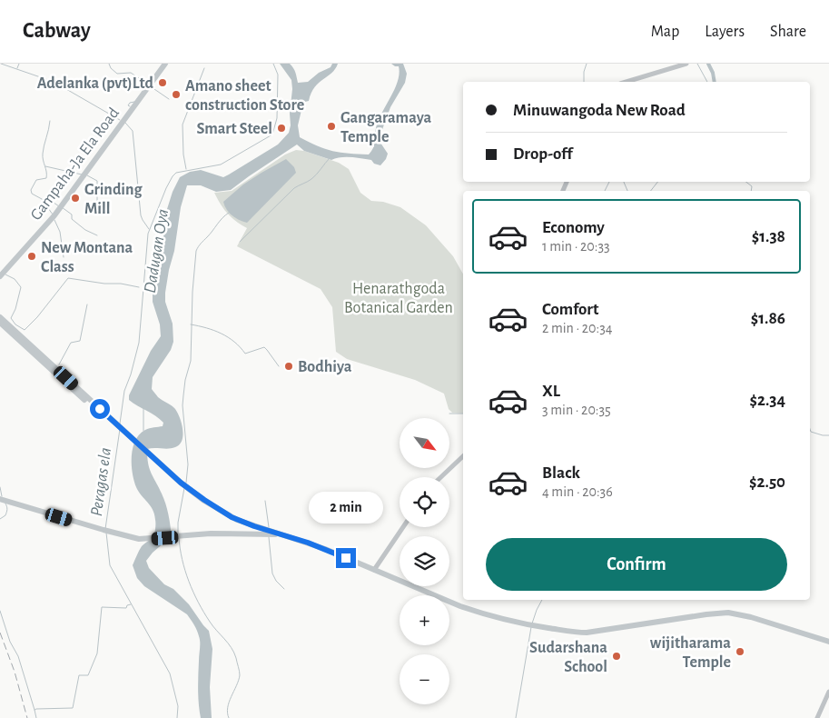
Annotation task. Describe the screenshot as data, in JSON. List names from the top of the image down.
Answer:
{
  "streets": {
    "main road": ["Gampaha-Ja Ela Road"]
  },
  "water": ["Dadugan Oya", "Peragas ela"],
  "parks": ["Henarathgoda Botanical Garden"],
  "places": [
    "Adelanka (pvt)Ltd",
    "Amano sheet construction Store",
    "Gangaramaya Temple",
    "Smart Steel",
    "Grinding Mill",
    "New Montana Class",
    "Bodhiya",
    "wijitharama Temple",
    "Sudarshana School"
  ],
  "north": "bottom right",
  "page": {
    "header": "Cabway",
    "nav": ["Map", "Layers", "Share"],
    "banner": ["Minuwangoda New Road", "Drop-off"],
    "list": [
      {
        "name": "Economy",
        "note": "1 min · 20:33",
        "value": "$1.38"
      },
      {
        "name": "Comfort",
        "note": "2 min · 20:34",
        "value": "$1.86"
      },
      {
        "name": "XL",
        "note": "3 min · 20:35",
        "value": "$2.34"
      },
      {
        "name": "Black",
        "note": "4 min · 20:36",
        "value": "$2.50"
      }
    ],
    "map_buttons": ["+", "−"],
    "bubble": "2 min",
    "buttons": "Confirm"
  }
}
